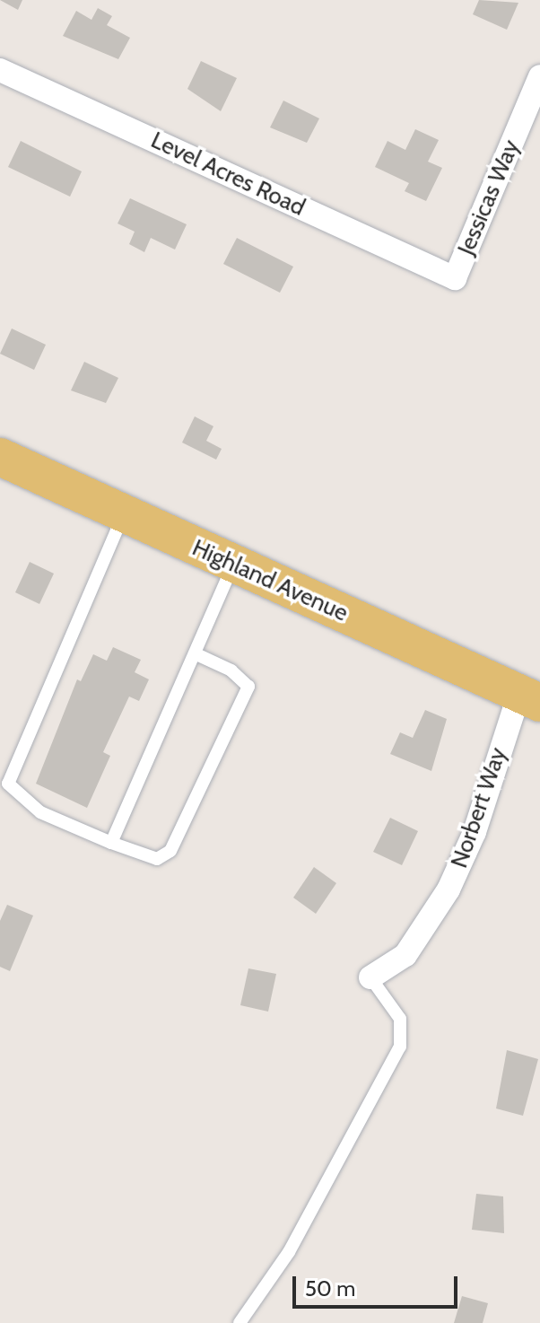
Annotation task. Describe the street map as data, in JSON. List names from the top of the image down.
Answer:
{
  "streets": {
    "main road": ["Highland Avenue"],
    "street": ["Level Acres Road", "Jessicas Way", "Norbert Way"]
  },
  "crossings": [
    ["Level Acres Road", "Jessicas Way"],
    ["Highland Avenue", "Norbert Way"]
  ],
  "scale_bar": "50 m"
}
